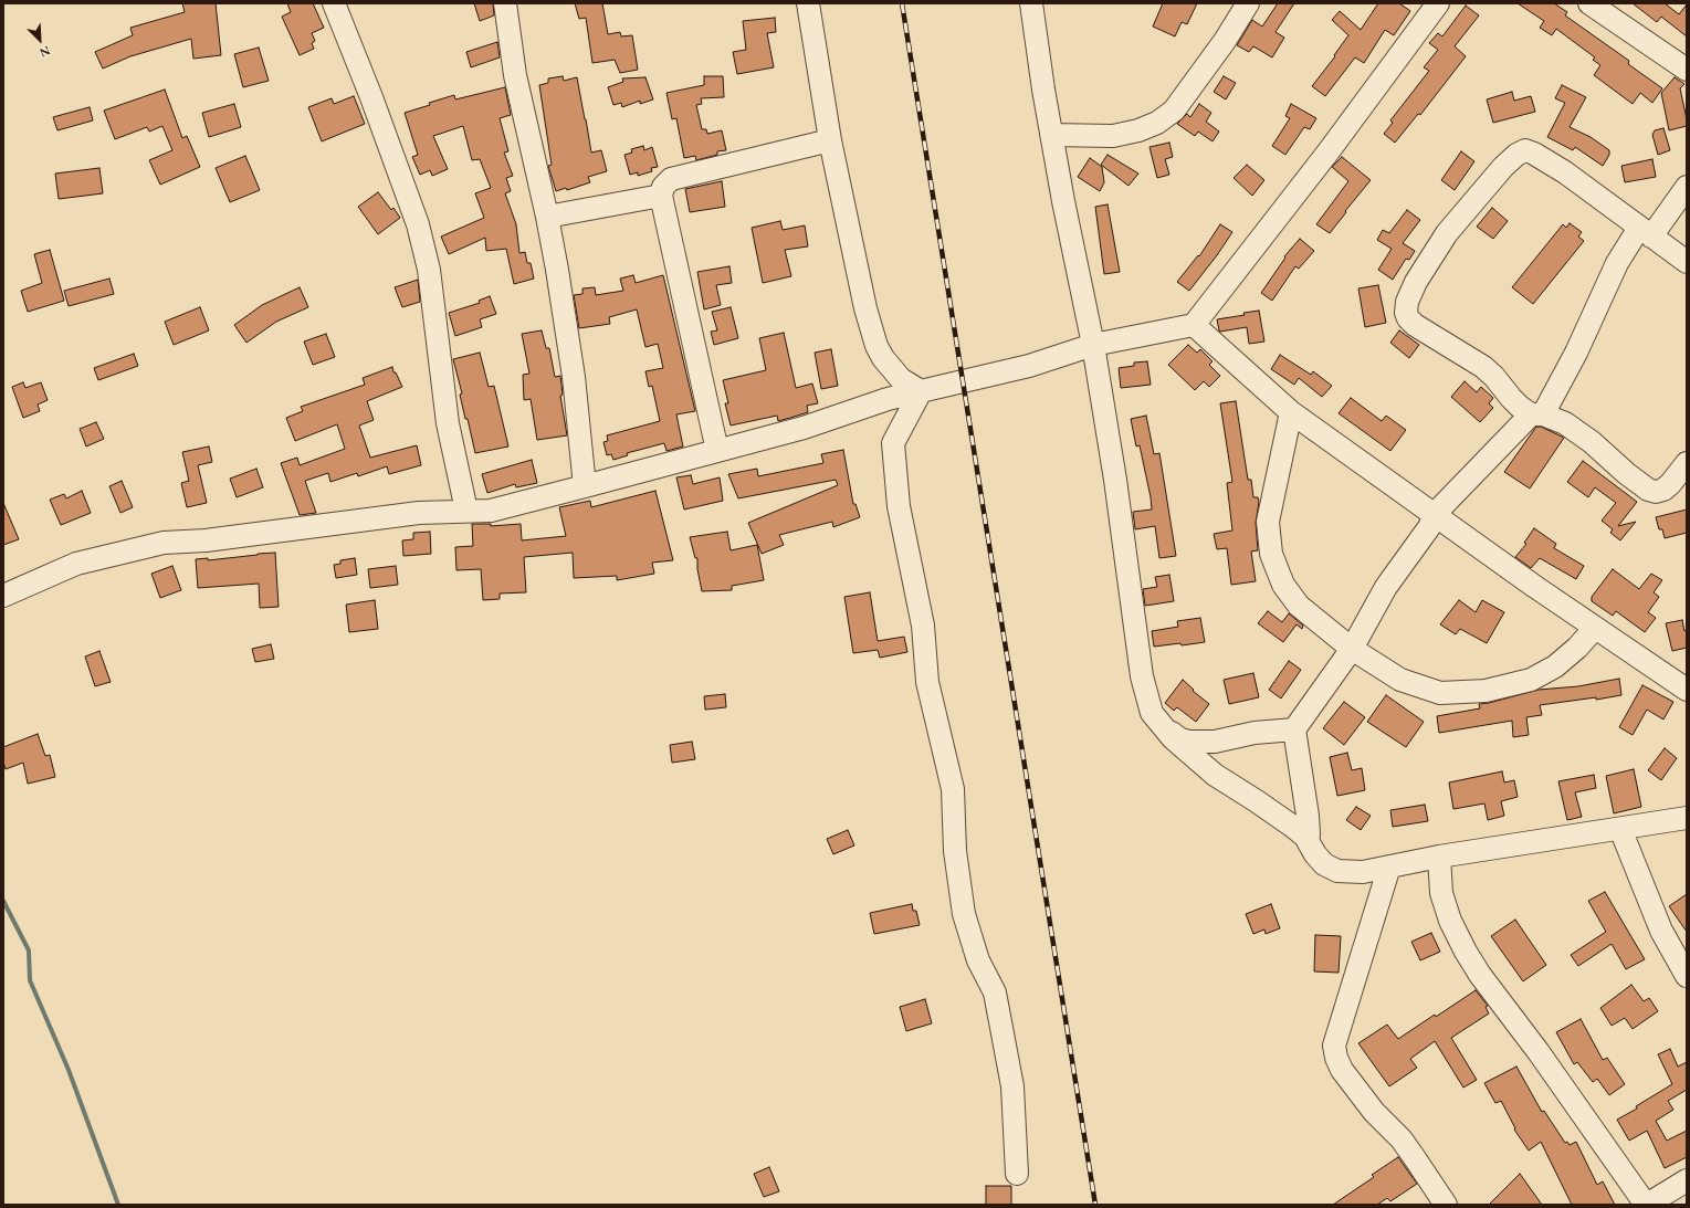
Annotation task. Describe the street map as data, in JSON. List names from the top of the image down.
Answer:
{
  "north": "bottom right"
}
